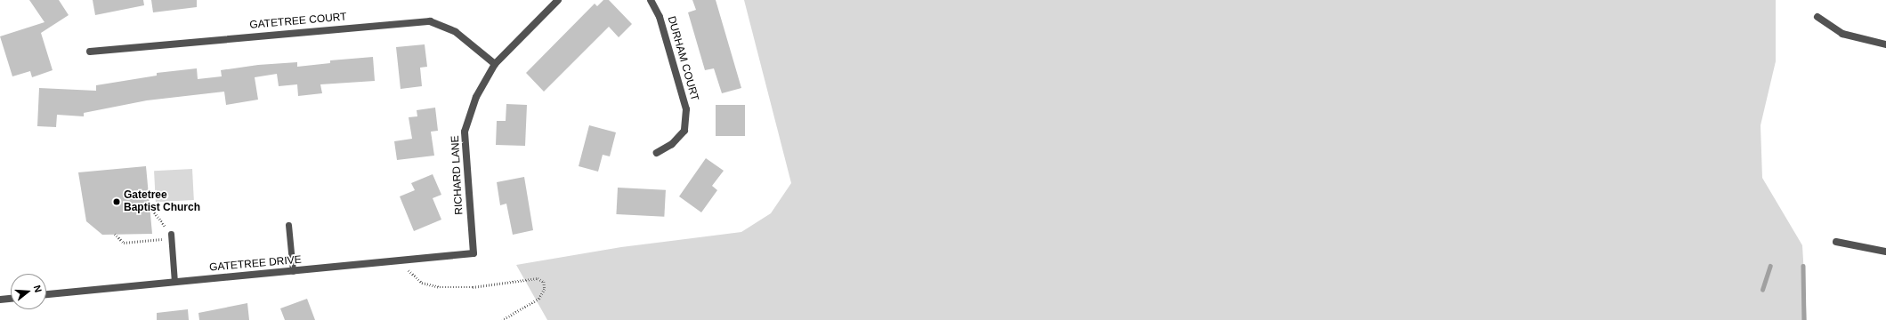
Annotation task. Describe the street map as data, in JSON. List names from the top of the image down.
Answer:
{
  "streets": {
    "street": [
      "GATETREE COURT",
      "DURHAM COURT",
      "RICHARD LANE",
      "GATETREE DRIVE"
    ]
  },
  "crossings": [
    ["GATETREE COURT", "RICHARD LANE"],
    ["RICHARD LANE", "GATETREE DRIVE"]
  ],
  "places": ["Gatetree Baptist Church"],
  "north": "right"
}
